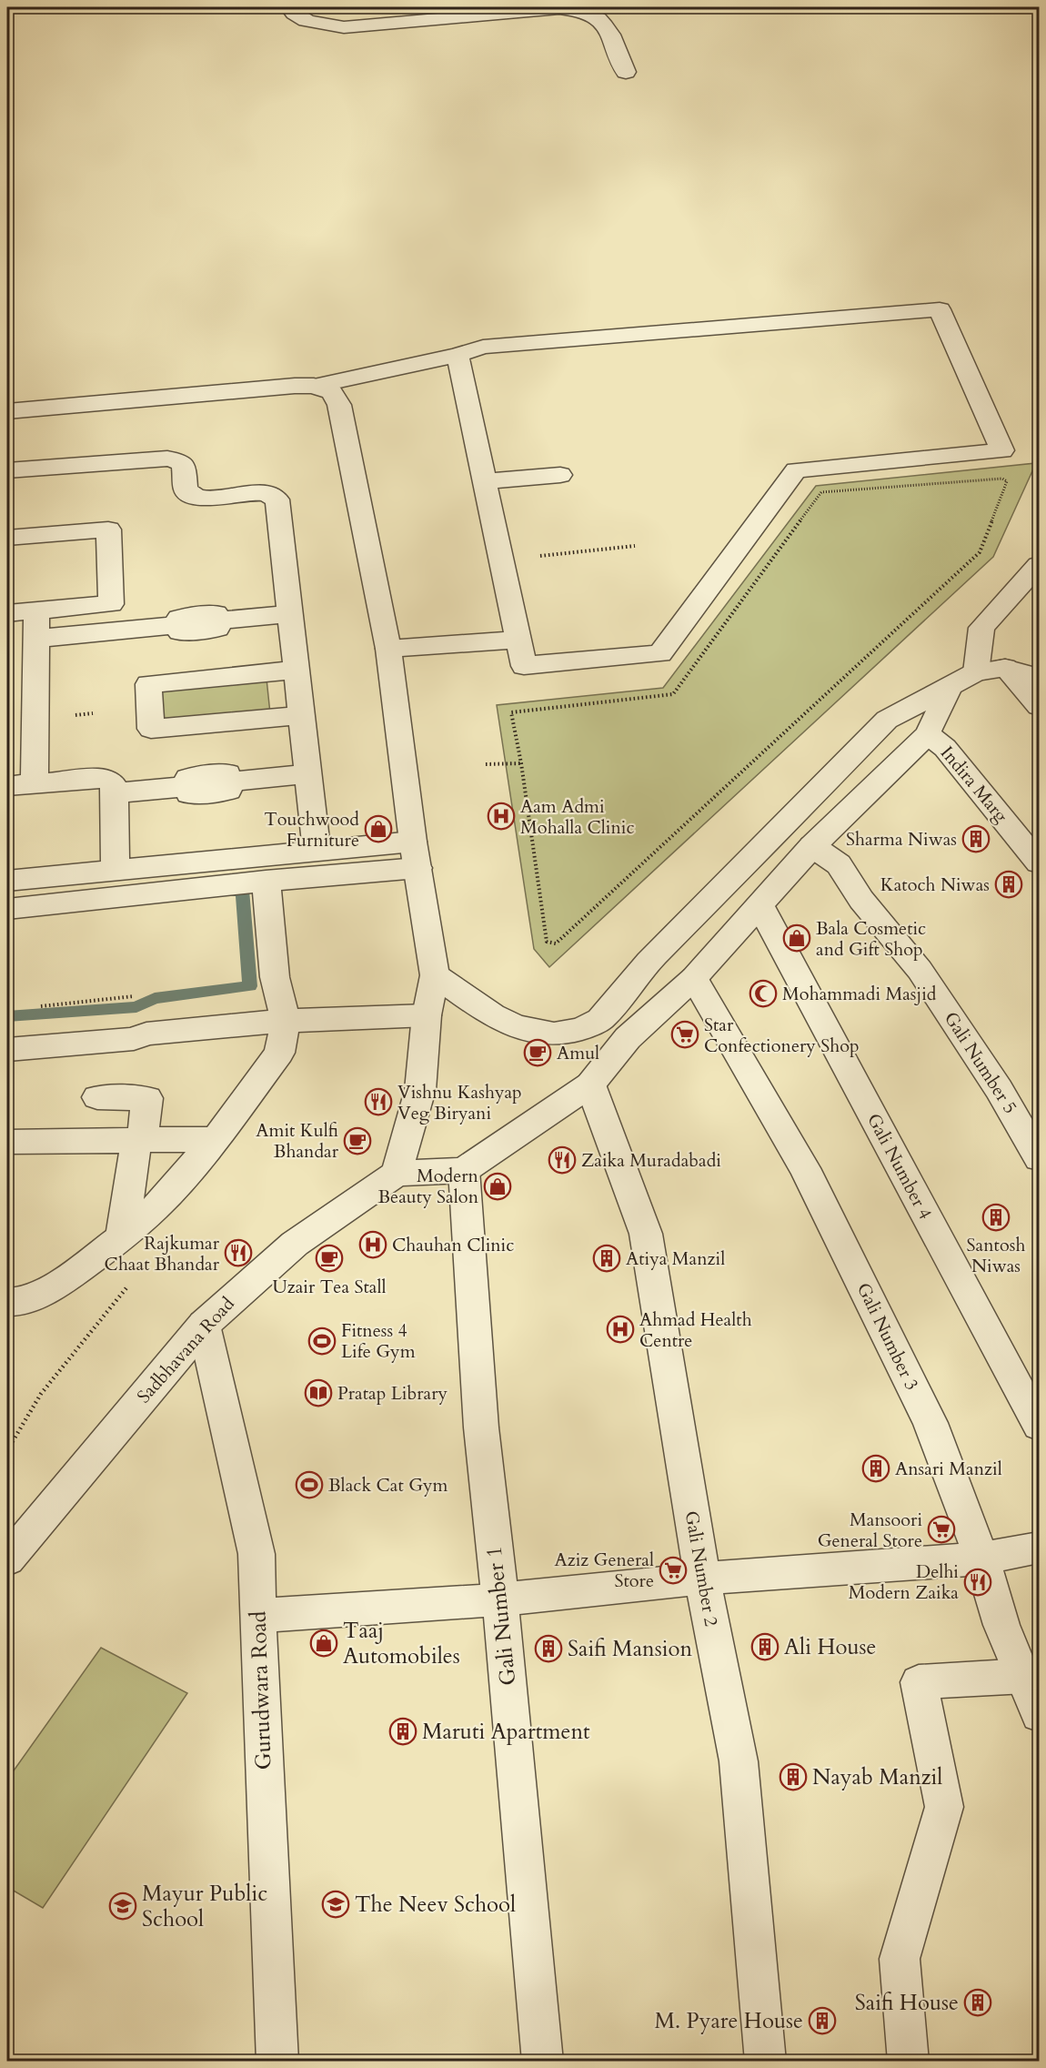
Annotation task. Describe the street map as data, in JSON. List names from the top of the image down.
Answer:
{
  "streets": {
    "street": [
      "Indira Marg",
      "Gali Number 5",
      "Gali Number 4",
      "Gali Number 3",
      "Sadbhavana Road",
      "Gali Number 2",
      "Gali Number 1",
      "Gurudwara Road"
    ]
  },
  "crossings": [
    ["Sadbhavana Road", "Gurudwara Road"]
  ],
  "places": {
    "hospital": ["Aam Admi Mohalla Clinic", "Chauhan Clinic", "Ahmad Health Centre"],
    "shop": [
      "Touchwood Furniture",
      "Bala Cosmetic and Gift Shop",
      "Modern Beauty Salon",
      "Taaj Automobiles"
    ],
    "building": [
      "Sharma Niwas",
      "Katoch Niwas",
      "Santosh Niwas",
      "Atiya Manzil",
      "Ansari Manzil",
      "Ali House",
      "Saifi Mansion",
      "Maruti Apartment",
      "Nayab Manzil",
      "Saifi House",
      "M. Pyare House"
    ],
    "mosque": ["Mohammadi Masjid"],
    "supermarket": ["Star Confectionery Shop", "Mansoori General Store", "Aziz General Store"],
    "cafe": ["Amul", "Amit Kulfi Bhandar", "Uzair Tea Stall"],
    "restaurant": [
      "Vishnu Kashyap Veg Biryani",
      "Zaika Muradabadi",
      "Rajkumar Chaat Bhandar",
      "Delhi Modern Zaika"
    ],
    "sports": ["Fitness 4 Life Gym", "Black Cat Gym"],
    "library": ["Pratap Library"],
    "school or university": ["The Neev School", "Mayur Public School"]
  }
}
